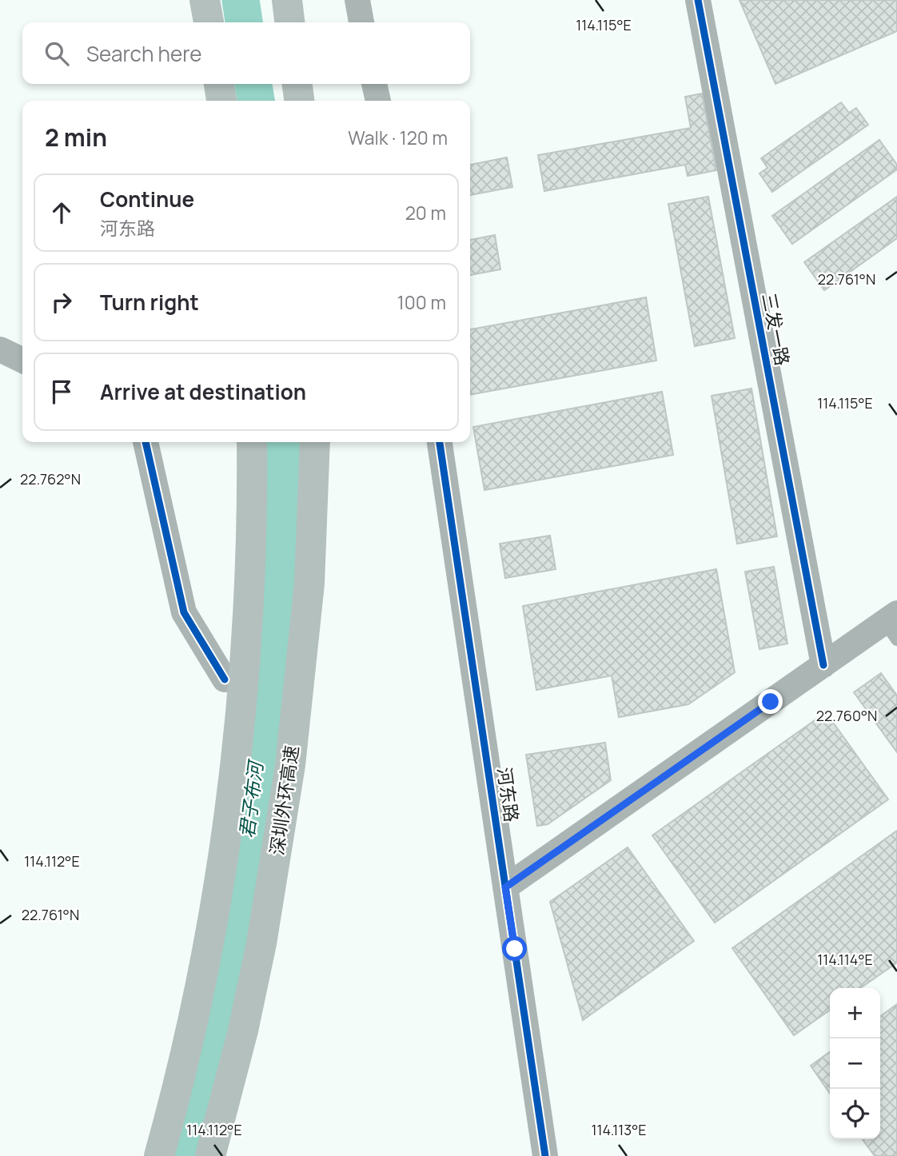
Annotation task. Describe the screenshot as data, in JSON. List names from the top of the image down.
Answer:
{
  "streets": {
    "highway": ["深圳外环高速"],
    "street": ["三发一路", "河东路"]
  },
  "water": ["君子布河"],
  "page": {
    "search": "Search here",
    "heading": ["2 min", "Walk · 120 m"],
    "list": [
      ["Continue", "河东路", "20 m"],
      ["Turn right", "100 m"],
      "Arrive at destination"
    ],
    "map_buttons": ["+", "−"]
  },
  "coordinates": [
    "114.115°E",
    "22.761°N",
    "22.762°N",
    "22.760°N",
    "114.112°E",
    "114.114°E",
    "114.113°E"
  ]
}
